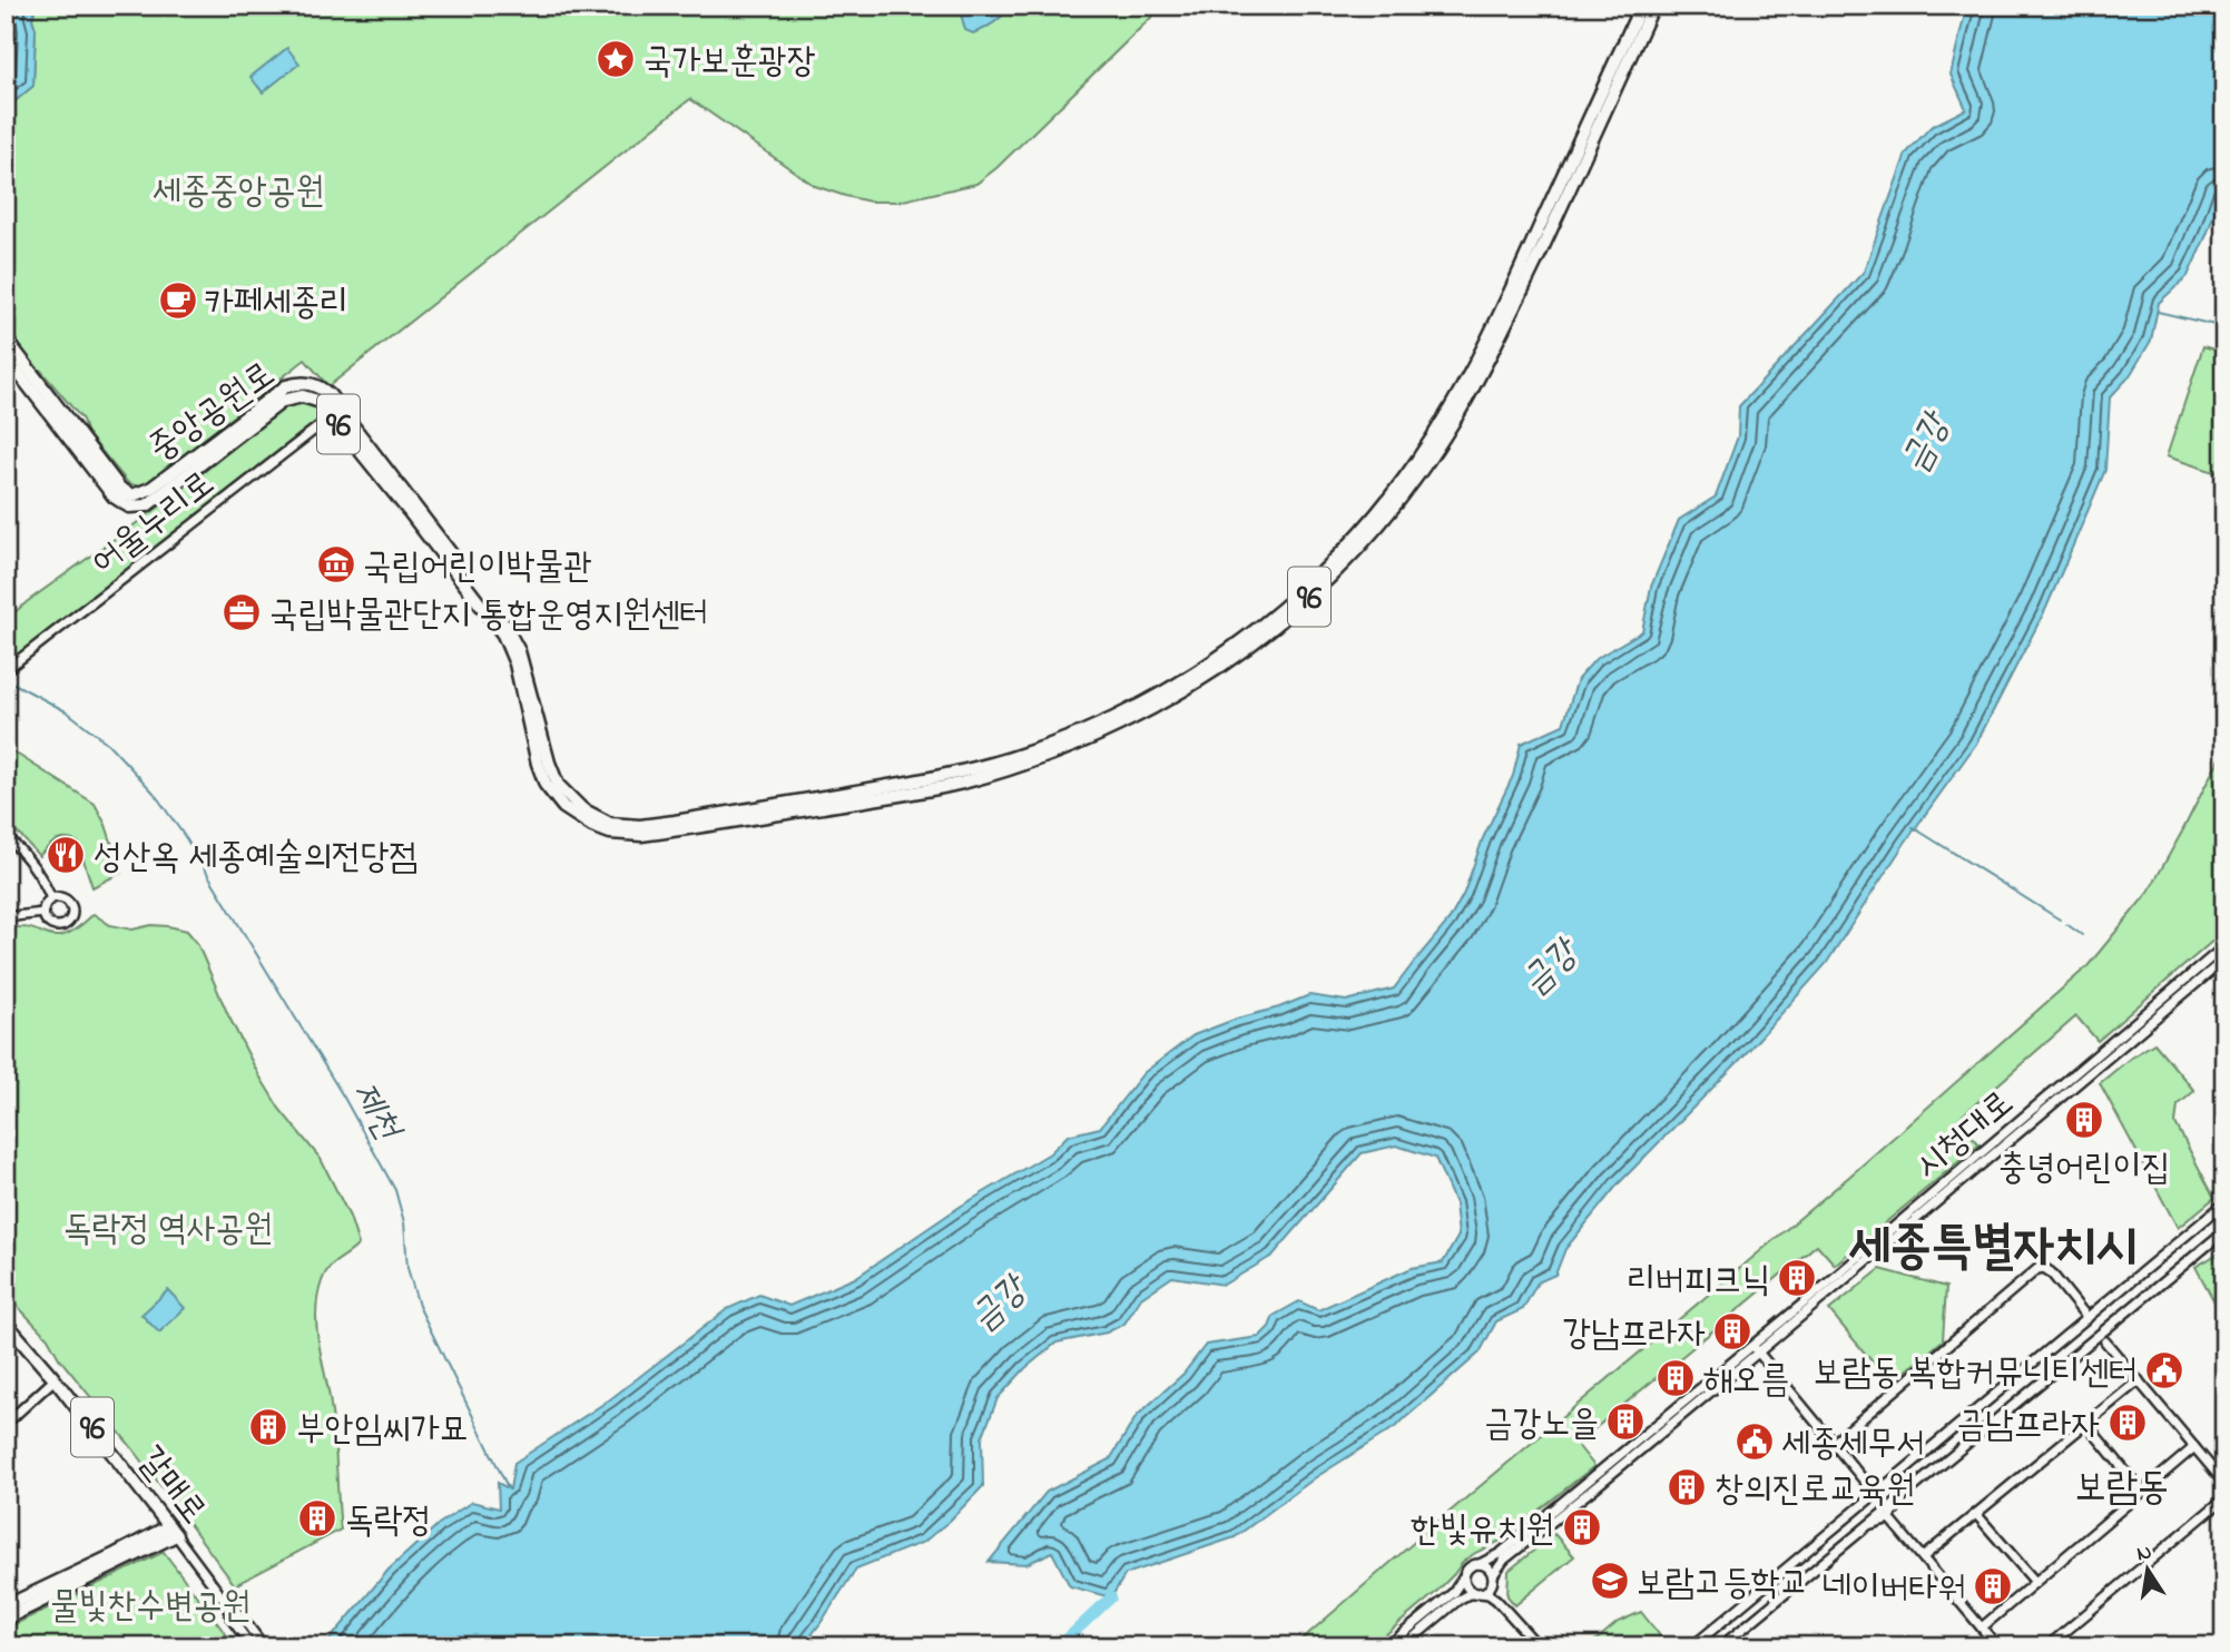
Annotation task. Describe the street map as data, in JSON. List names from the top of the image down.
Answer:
{
  "streets": {
    "main road": ["중앙공원로", "96", "갈매로"],
    "street": ["어울누리로", "시청대로"]
  },
  "crossings": [
    ["중앙공원로", "96"],
    ["중앙공원로", "어울누리로"]
  ],
  "districts": ["세종특별자치시", "보람동"],
  "water": ["금강", "제천"],
  "parks": ["세종중앙공원", "독락정 역사공원", "물빛찬수변공원"],
  "places": {
    "place": ["국가보훈광장"],
    "cafe": ["카페세종리"],
    "museum": ["국립어린이박물관"],
    "office": ["국립박물관단지 통합운영지원센터"],
    "restaurant": ["성산옥 세종예술의전당점"],
    "building": [
      "충녕어린이집",
      "리버피크닉",
      "강남프라자",
      "해오름",
      "금강노을",
      "금남프라자",
      "부안임씨가묘",
      "창의진로교육원",
      "독락정",
      "한빛유치원",
      "네이버타워"
    ],
    "public building": ["보람동 복합커뮤니티센터", "세종세무서"],
    "school or university": ["보람고등학교"]
  },
  "north": "top"
}
